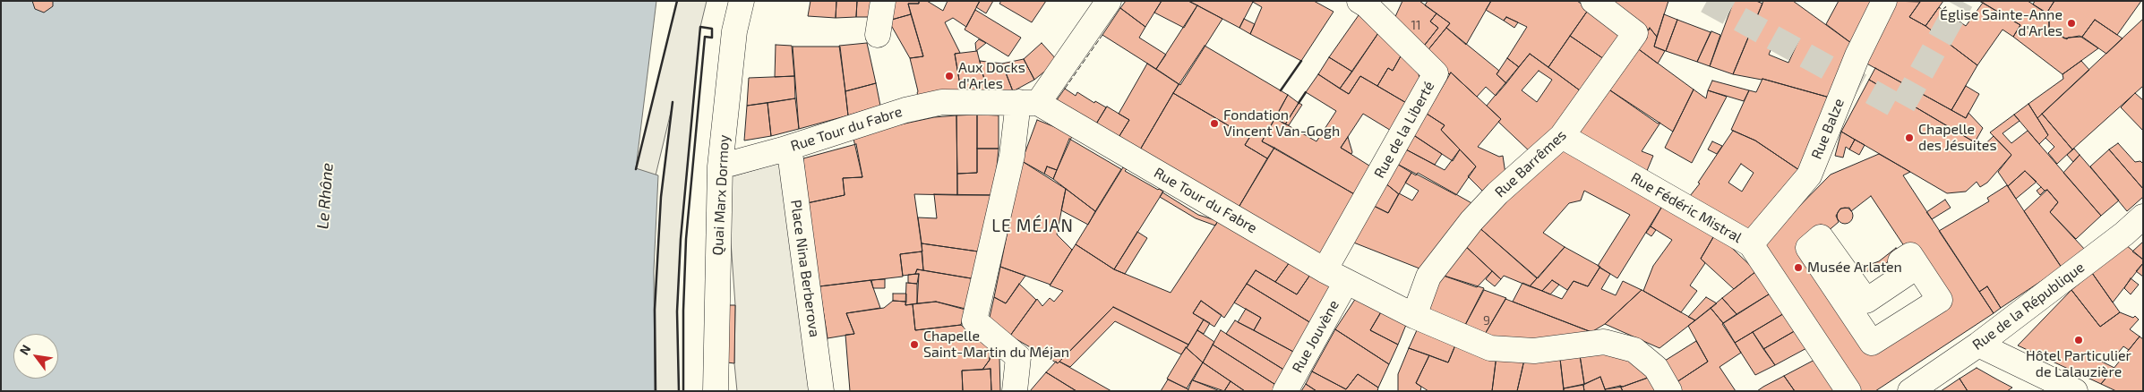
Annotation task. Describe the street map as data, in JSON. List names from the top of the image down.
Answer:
{
  "streets": {
    "street": [
      "Rue Tour du Fabre",
      "Rue Balze",
      "Rue de la Liberté",
      "Rue Barrêmes",
      "Quai Marx Dormoy",
      "Rue Fédéric Mistral",
      "Place Nina Berberova",
      "Rue de la République",
      "Rue Jouvène"
    ]
  },
  "crossings": [
    ["Rue Tour du Fabre", "Rue de la Liberté"],
    ["Rue Tour du Fabre", "Rue Barrêmes"],
    ["Rue Tour du Fabre", "Quai Marx Dormoy"],
    ["Rue Tour du Fabre", "Place Nina Berberova"],
    ["Rue Tour du Fabre", "Rue Jouvène"],
    ["Rue Balze", "Rue Fédéric Mistral"],
    ["Rue Barrêmes", "Rue Fédéric Mistral"]
  ],
  "districts": ["LE MÉJAN"],
  "water": ["Le Rhône"],
  "places": [
    "Église Sainte-Anne d'Arles",
    "Aux Docks d'Arles",
    "Fondation Vincent Van-Gogh",
    "Chapelle des Jésuites",
    "Musée Arlaten",
    "Hôtel Particulier de Lalauzière",
    "Chapelle Saint-Martin du Méjan"
  ],
  "house_numbers": ["11", "9"],
  "north": "top left"
}
